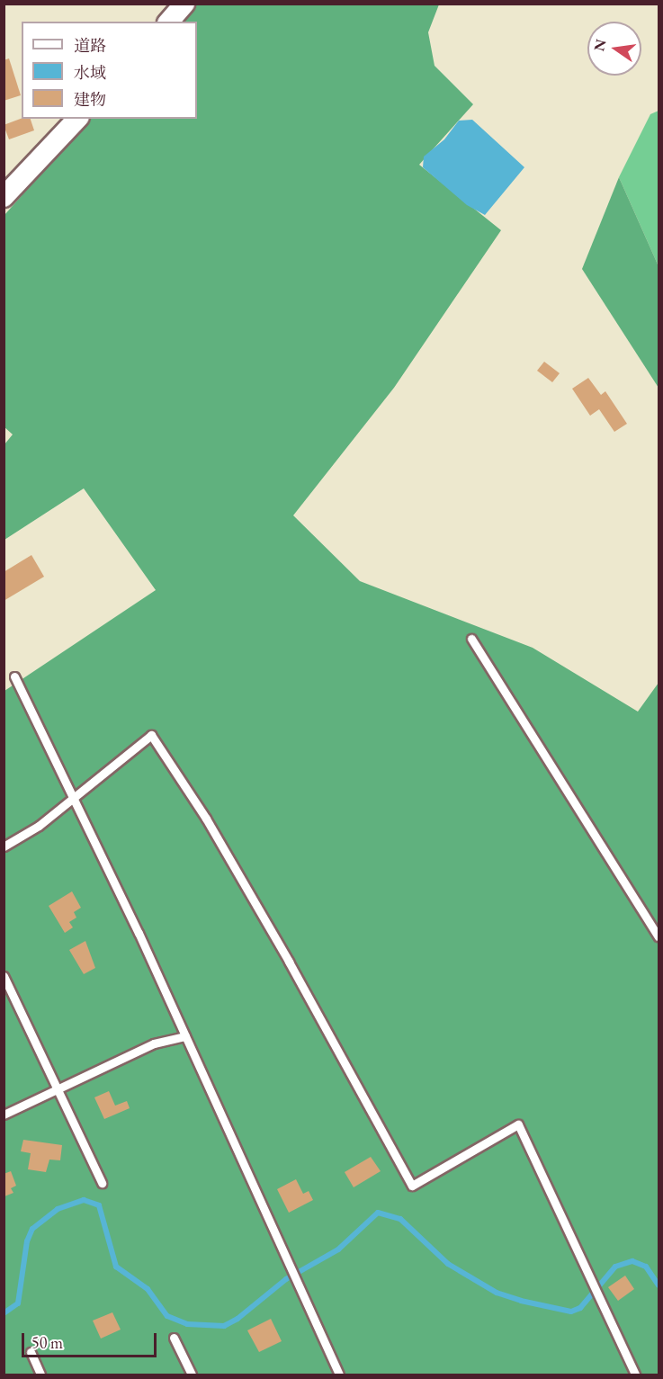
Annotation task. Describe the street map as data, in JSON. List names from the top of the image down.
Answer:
{
  "legend": ["道路", "水域", "建物"],
  "scale_bar": "50 m",
  "north": "left"
}
